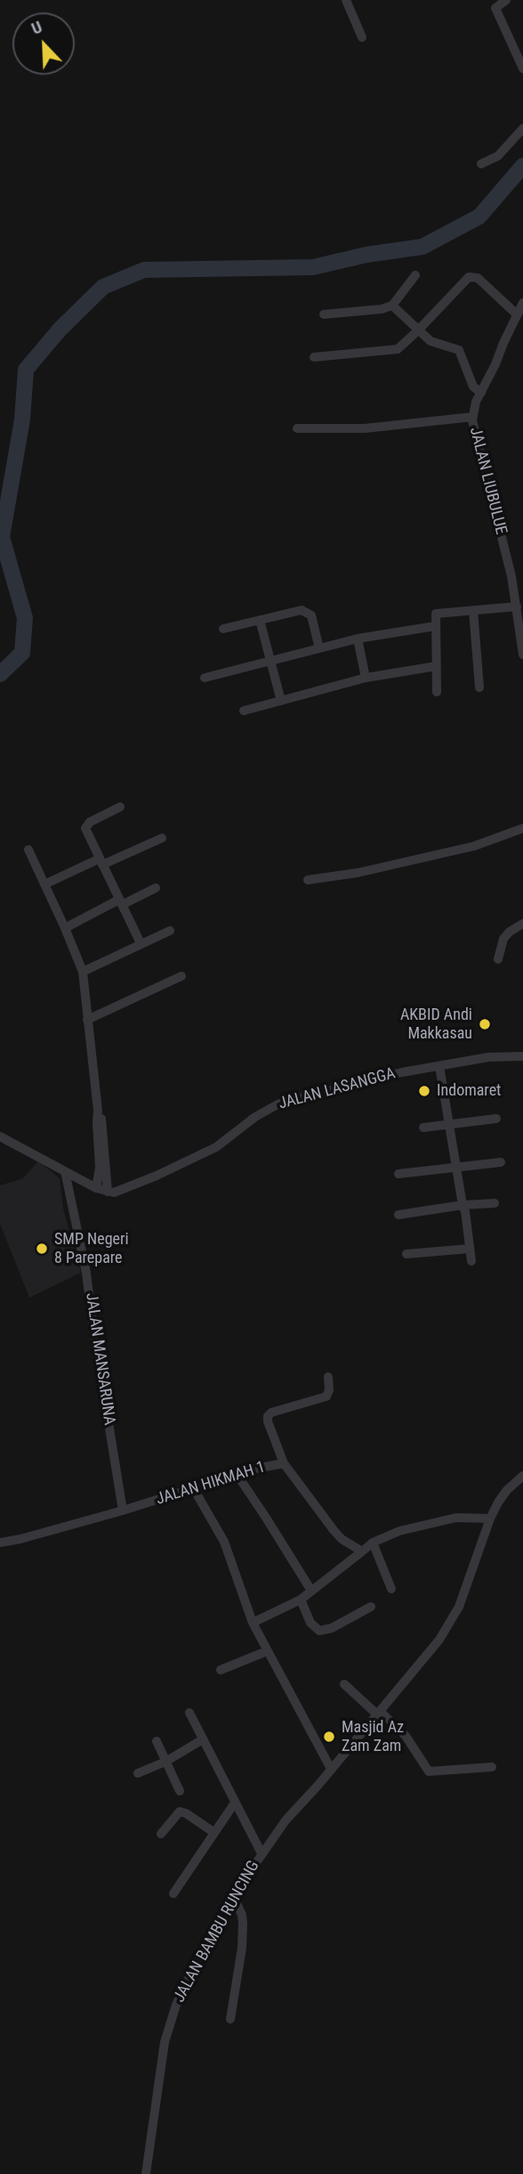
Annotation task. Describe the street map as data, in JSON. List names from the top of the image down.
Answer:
{
  "streets": {
    "street": [
      "JALAN LIUBULUE",
      "JALAN LASANGGA",
      "JALAN MANSARUNA",
      "JALAN HIKMAH 1",
      "JALAN BAMBU RUNCING"
    ]
  },
  "crossings": [
    ["JALAN MANSARUNA", "JALAN HIKMAH 1"]
  ],
  "places": [
    "AKBID Andi Makkasau",
    "Indomaret",
    "SMP Negeri 8 Parepare",
    "Masjid Az Zam Zam"
  ],
  "north": "top left"
}
